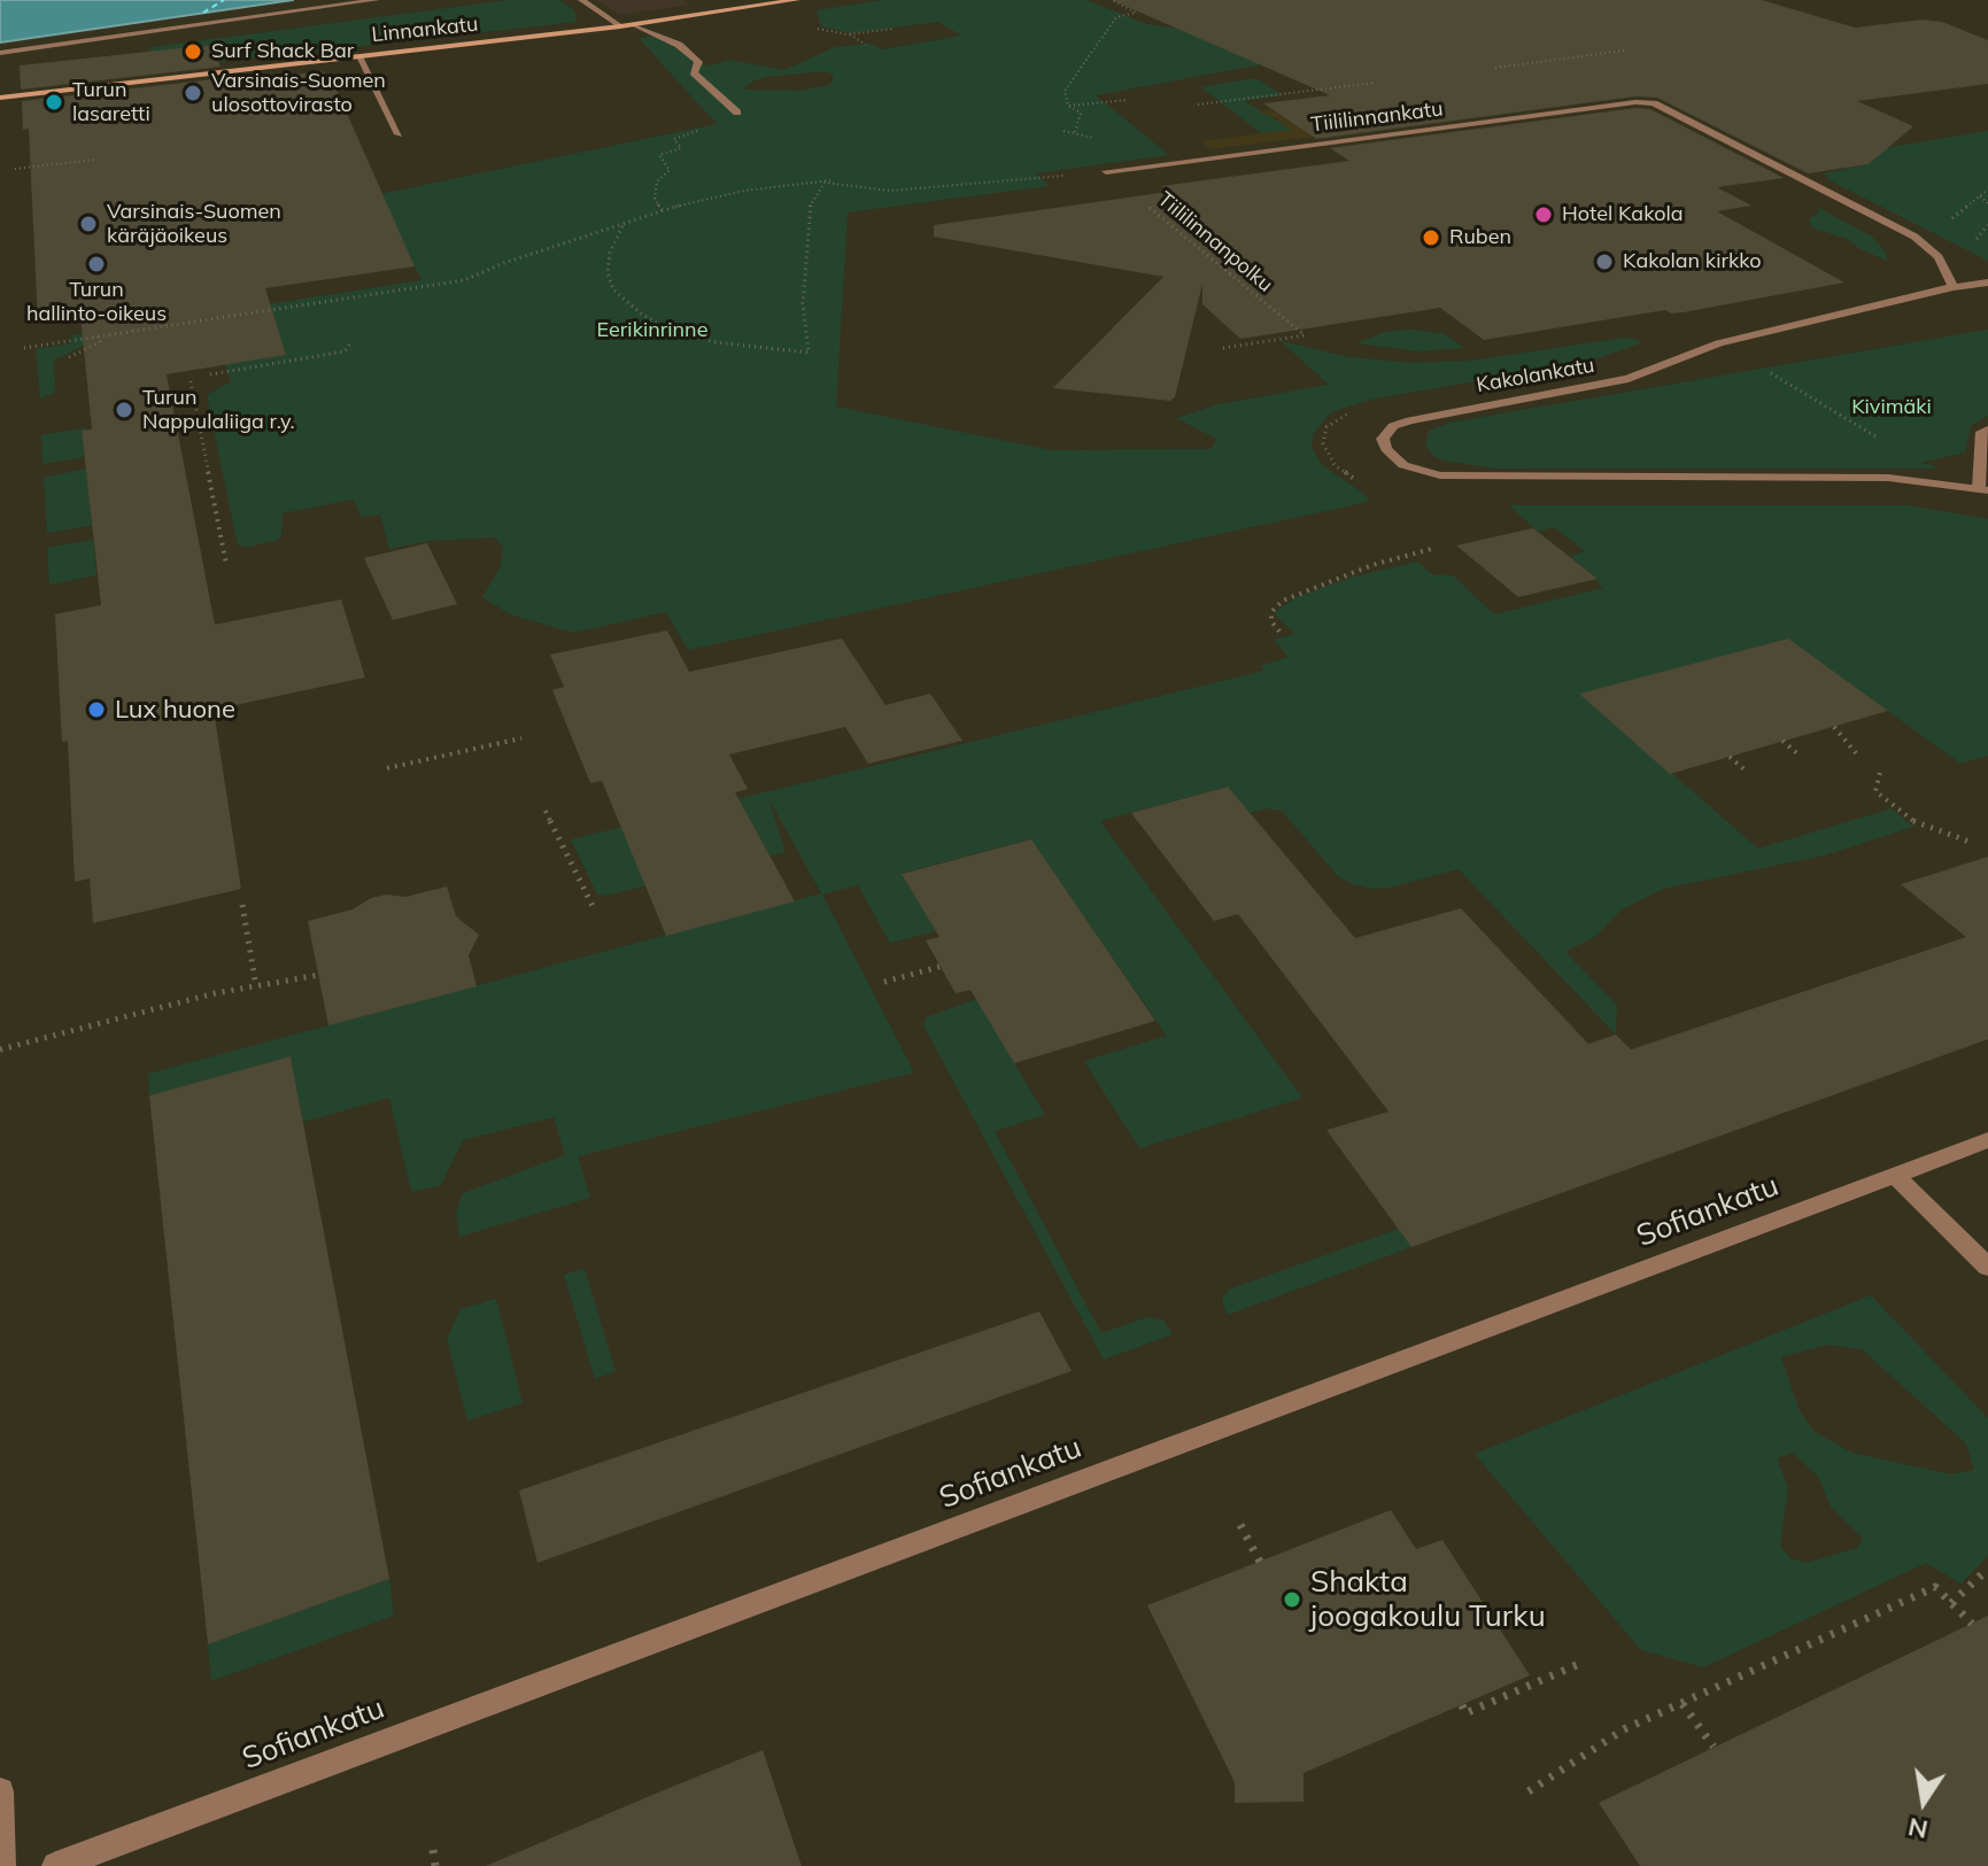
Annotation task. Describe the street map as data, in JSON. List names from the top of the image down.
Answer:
{
  "streets": {
    "street": [
      "Linnankatu",
      "Tiililinnankatu",
      "Kakolankatu",
      "Sofiankatu"
    ],
    "path": ["Tiililinnanpolku"]
  },
  "crossings": [
    ["Tiililinnankatu", "Tiililinnanpolku"],
    ["Tiililinnankatu", "Kakolankatu"]
  ],
  "parks": ["Eerikinrinne", "Kivimäki"],
  "places": [
    "Surf Shack Bar",
    "Varsinais-Suomen ulosottovirasto",
    "Turun lasaretti",
    "Hotel Kakola",
    "Varsinais-Suomen käräjäoikeus",
    "Ruben",
    "Kakolan kirkko",
    "Turun hallinto-oikeus",
    "Turun Nappulaliiga r.y.",
    "Lux huone",
    "Shakta joogakoulu Turku"
  ],
  "north": "bottom"
}
